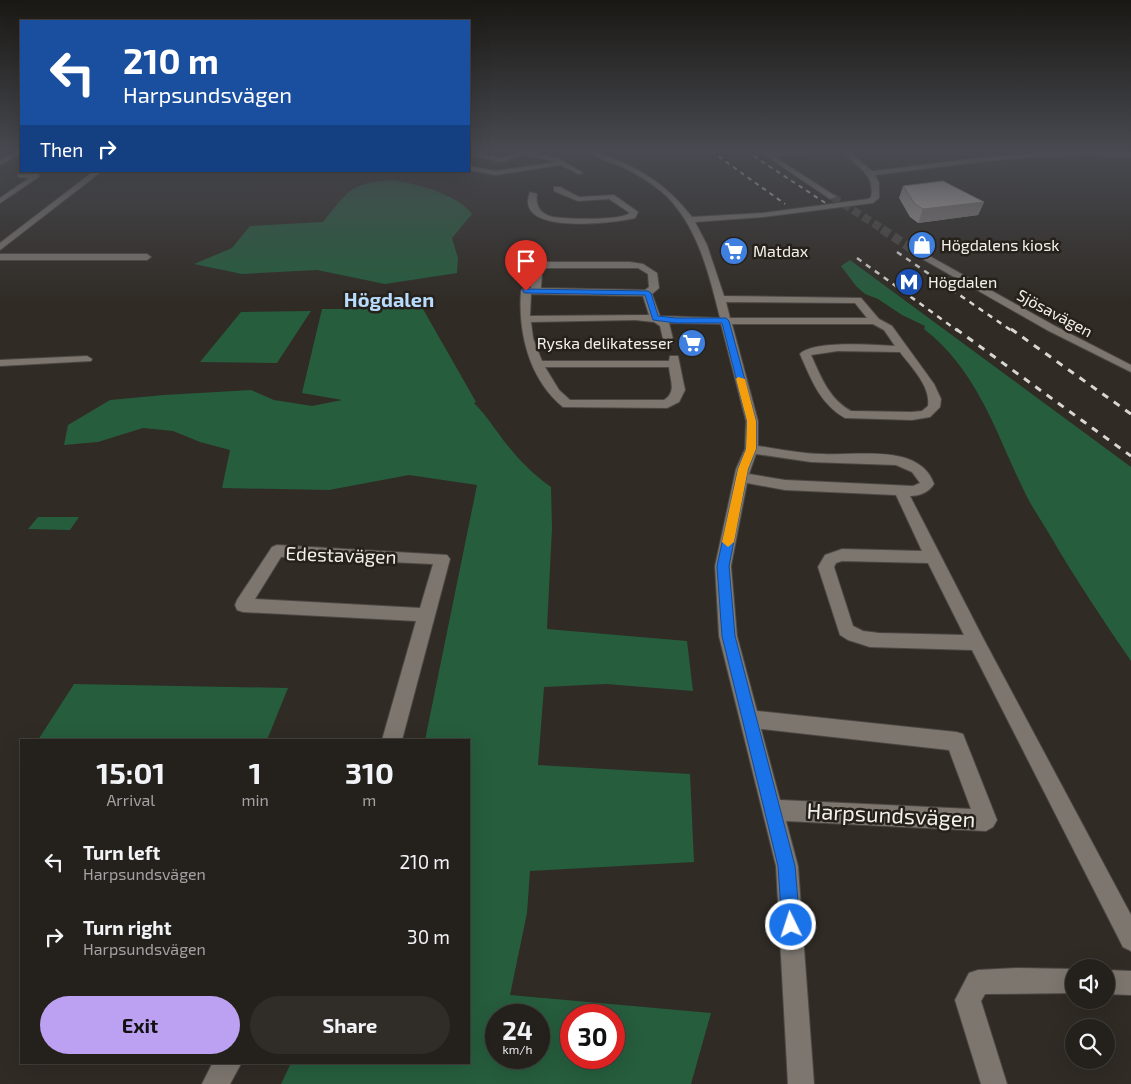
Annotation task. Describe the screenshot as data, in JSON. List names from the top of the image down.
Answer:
{
  "streets": {
    "street": ["Sjösavägen", "Edestavägen", "Harpsundsvägen"]
  },
  "districts": ["Högdalen"],
  "places": {
    "shop": ["Högdalens kiosk"],
    "supermarket": ["Matdax", "Ryska delikatesser"],
    "metro station": ["Högdalen"]
  },
  "page": {
    "turn": ["210 m", "Harpsundsvägen"],
    "then": "Then",
    "eta": [
      "15:01",
      "Arrival",
      "1",
      "min",
      "310",
      "m"
    ],
    "list": [
      {
        "name": "Turn left",
        "note": "Harpsundsvägen",
        "value": "210 m"
      },
      {
        "name": "Turn right",
        "note": "Harpsundsvägen",
        "value": "30 m"
      }
    ],
    "buttons": ["Exit", "Share"],
    "speed": "24 km/h",
    "limit": "30"
  }
}
